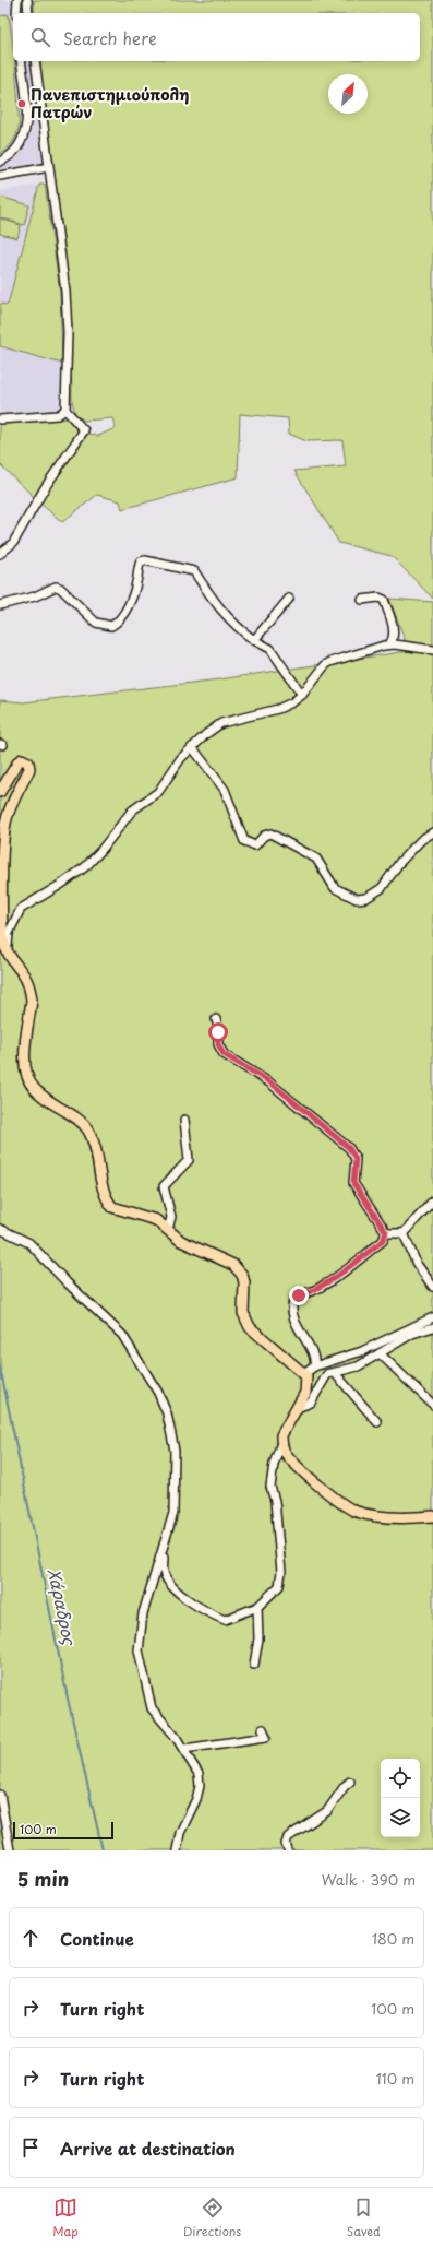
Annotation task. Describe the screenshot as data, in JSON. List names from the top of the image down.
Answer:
{
  "water": ["Χάραδρος"],
  "places": ["Πανεπιστημιούπολη Πατρών"],
  "scale_bar": "100 m",
  "north": "top right",
  "page": {
    "search": "Search here",
    "scale": "100 m",
    "heading": ["5 min", "Walk · 390 m"],
    "list": [
      ["Continue", "180 m"],
      ["Turn right", "100 m"],
      ["Turn right", "110 m"],
      "Arrive at destination"
    ],
    "nav": ["Map", "Directions", "Saved"]
  }
}
